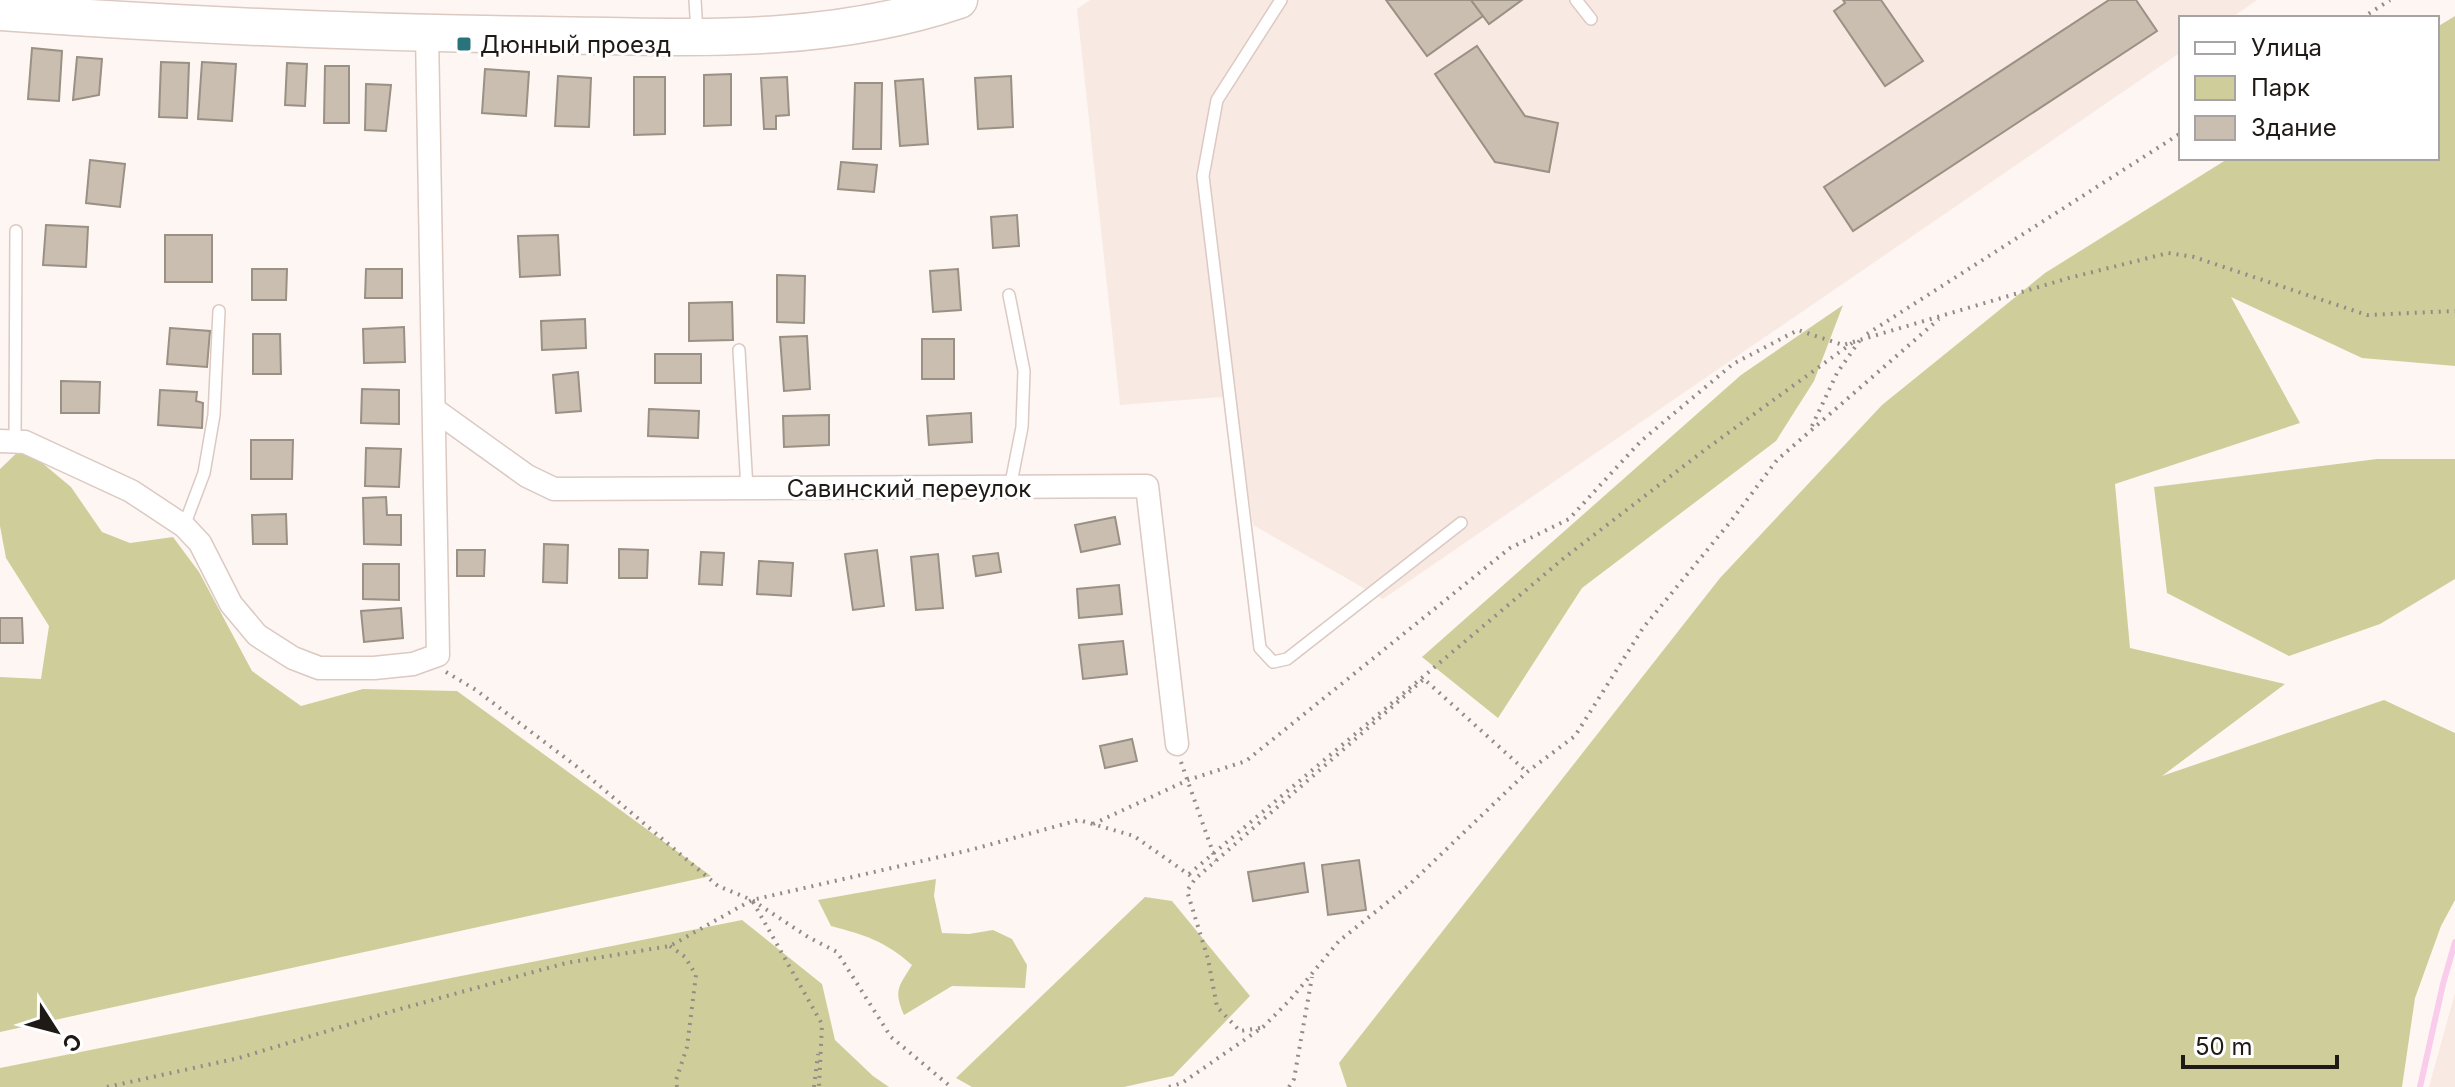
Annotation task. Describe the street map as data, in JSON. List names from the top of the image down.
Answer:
{
  "streets": {
    "street": ["Савинский переулок"]
  },
  "places": {
    "transit": ["Дюнный проезд"]
  },
  "legend": ["Улица", "Парк", "Здание"],
  "scale_bar": "50 m",
  "north": "bottom right"
}
